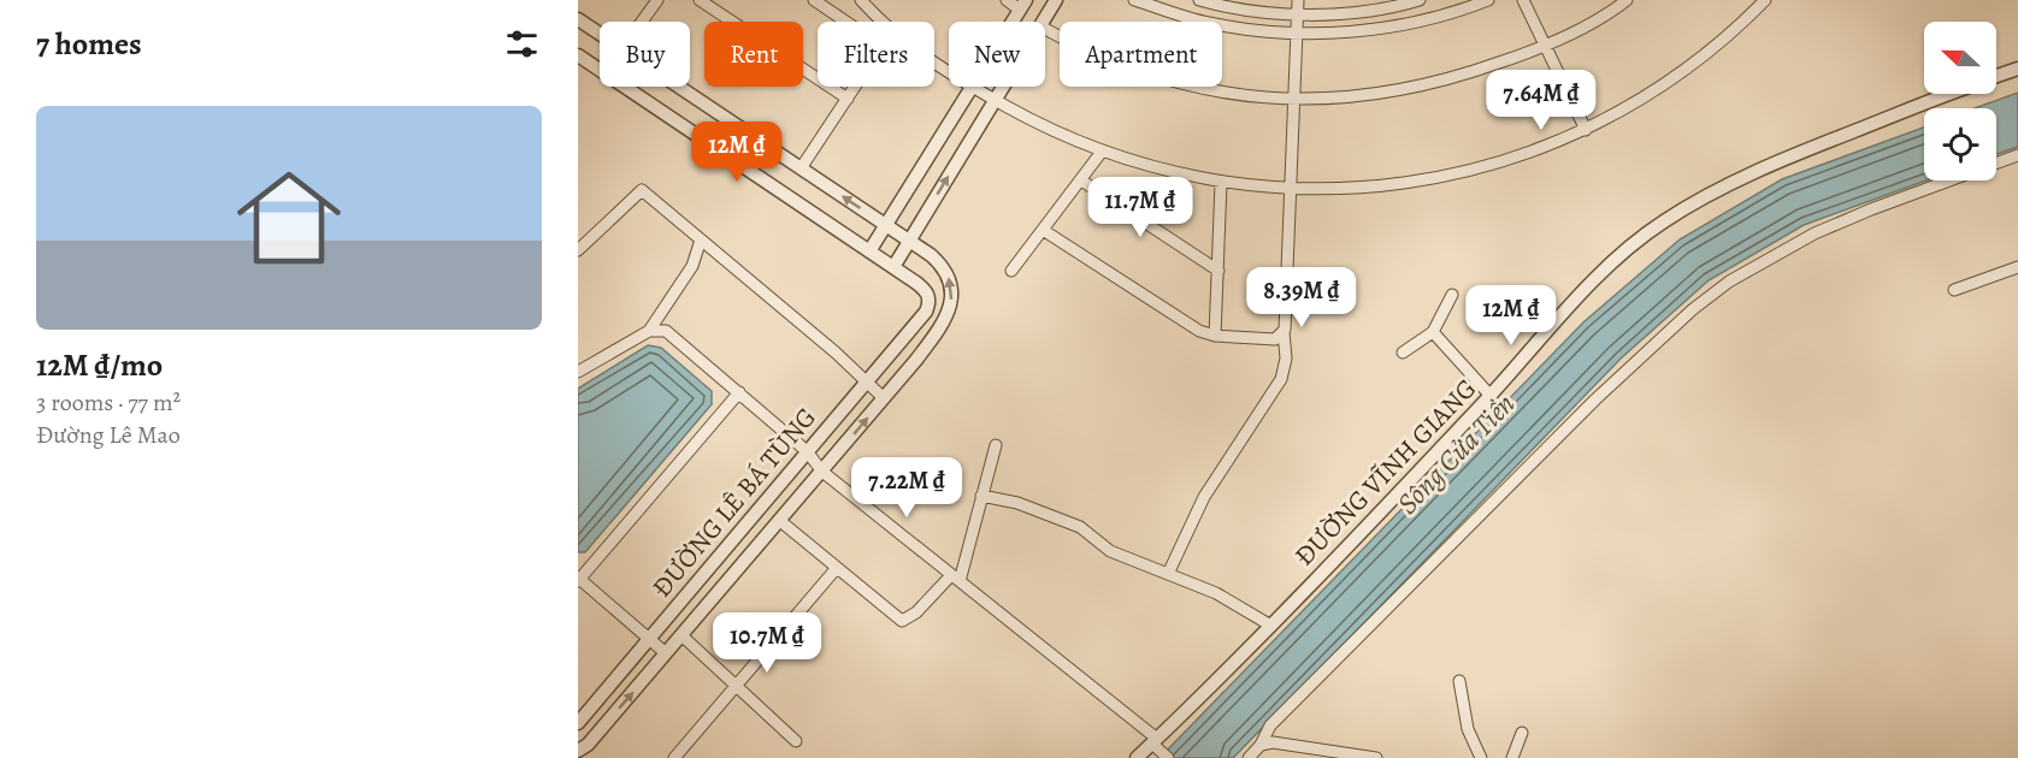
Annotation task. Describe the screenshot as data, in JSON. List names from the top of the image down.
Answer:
{
  "streets": {
    "street": ["ĐƯỜNG VĨNH GIANG", "ĐƯỜNG LÊ BÁ TÙNG"]
  },
  "water": ["Sông Cửa Tiền"],
  "north": "left",
  "page": {
    "heading": "7 homes",
    "chip": [
      "Buy",
      "Rent",
      "Filters",
      "New",
      "Apartment"
    ],
    "price": [
      "7.64M ₫",
      "12M ₫",
      "11.7M ₫",
      "8.39M ₫",
      "12M ₫",
      "7.22M ₫",
      "10.7M ₫"
    ],
    "list": [
      {
        "name": "12M ₫/mo",
        "note": "3 rooms · 77 m² · Đường Lê Mao"
      }
    ]
  }
}
